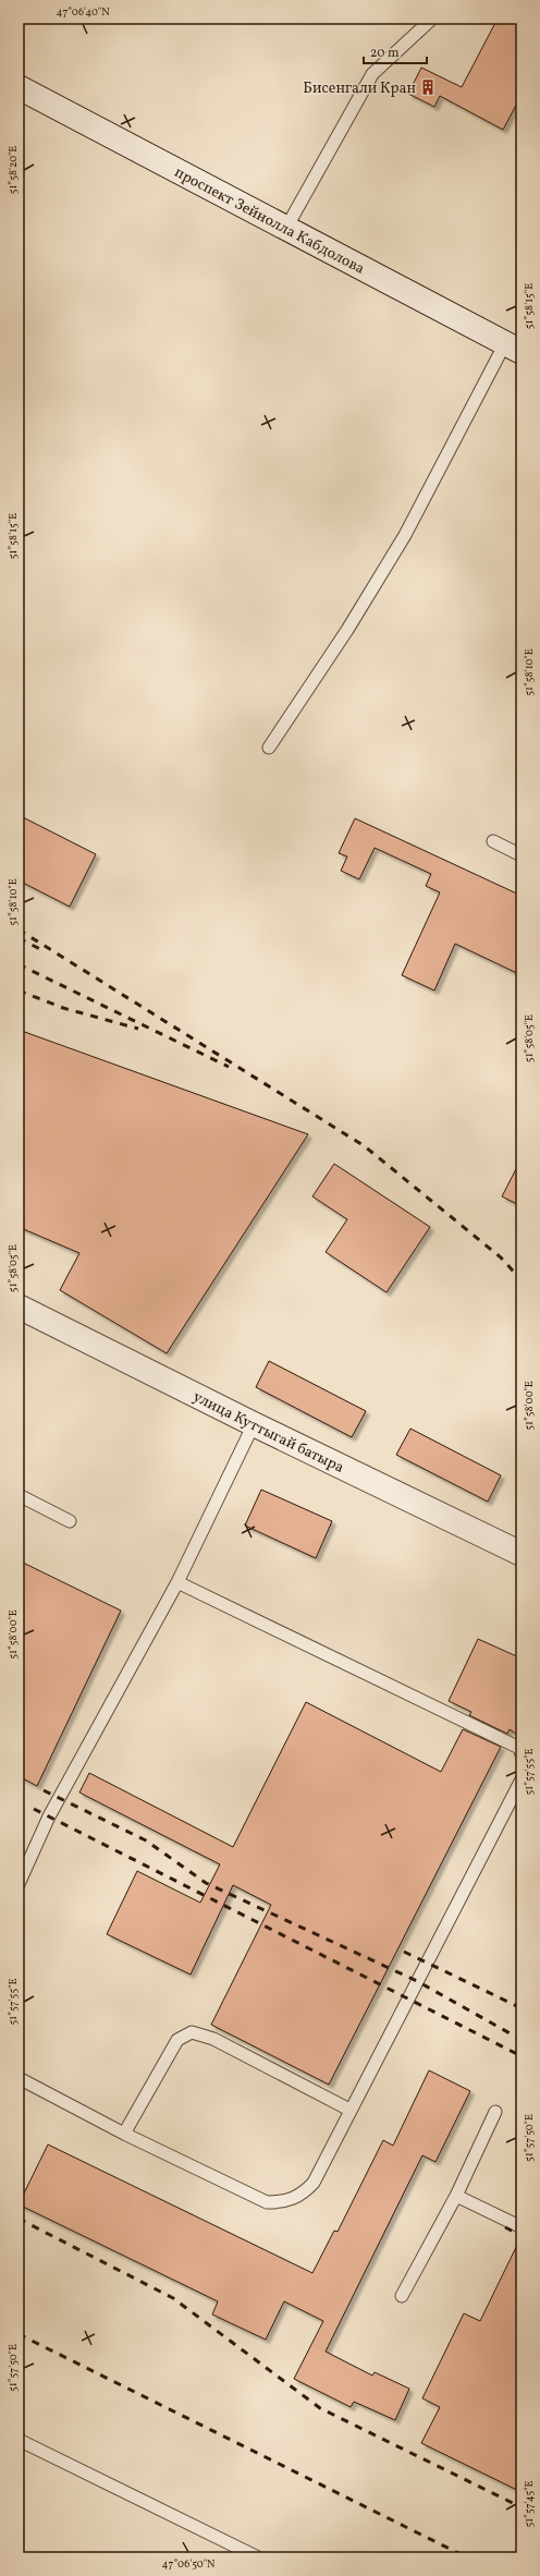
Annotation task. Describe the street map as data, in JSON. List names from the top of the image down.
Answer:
{
  "streets": {
    "street": ["проспект Зейнолла Кабдолова", "улица Куттыгай батыра"]
  },
  "places": {
    "building": ["Бисенгали Кран"]
  },
  "scale_bar": "20 m",
  "coordinates": [
    "47°06'40\"N",
    "51°58'20\"E",
    "51°58'15\"E",
    "51°58'10\"E",
    "51°58'05\"E",
    "51°58'00\"E",
    "51°57'55\"E",
    "51°57'50\"E",
    "51°57'45\"E",
    "47°06'50\"N"
  ]
}
